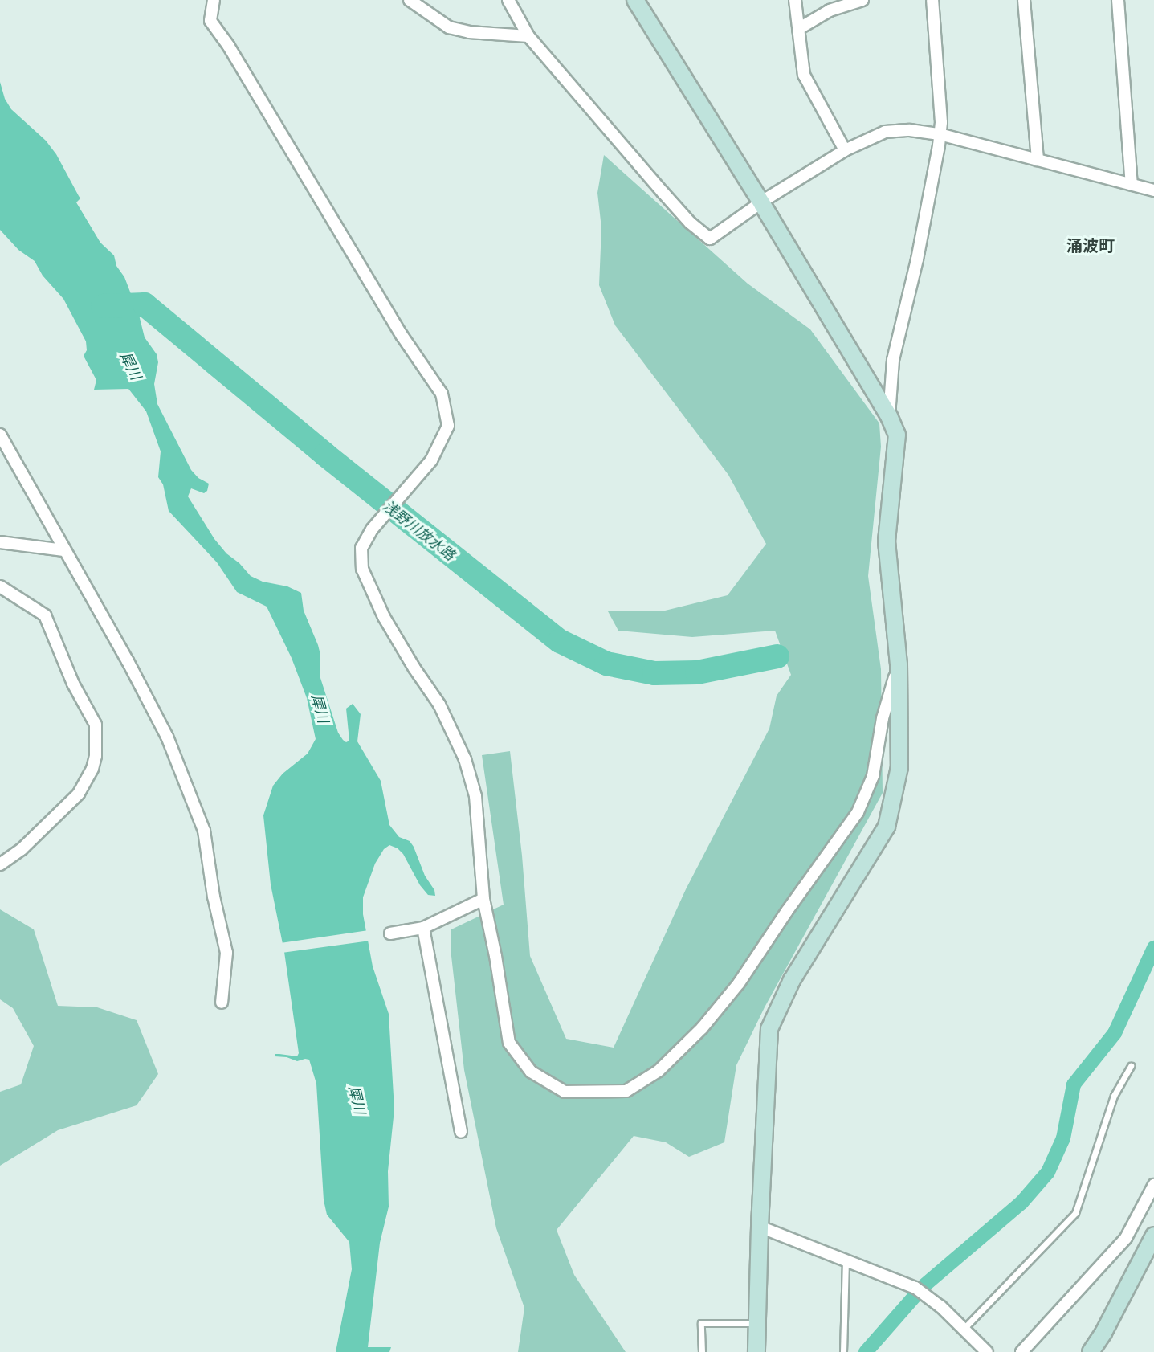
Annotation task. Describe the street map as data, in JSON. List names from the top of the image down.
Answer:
{
  "districts": ["涌波町"],
  "water": ["犀川", "浅野川放水路"]
}
